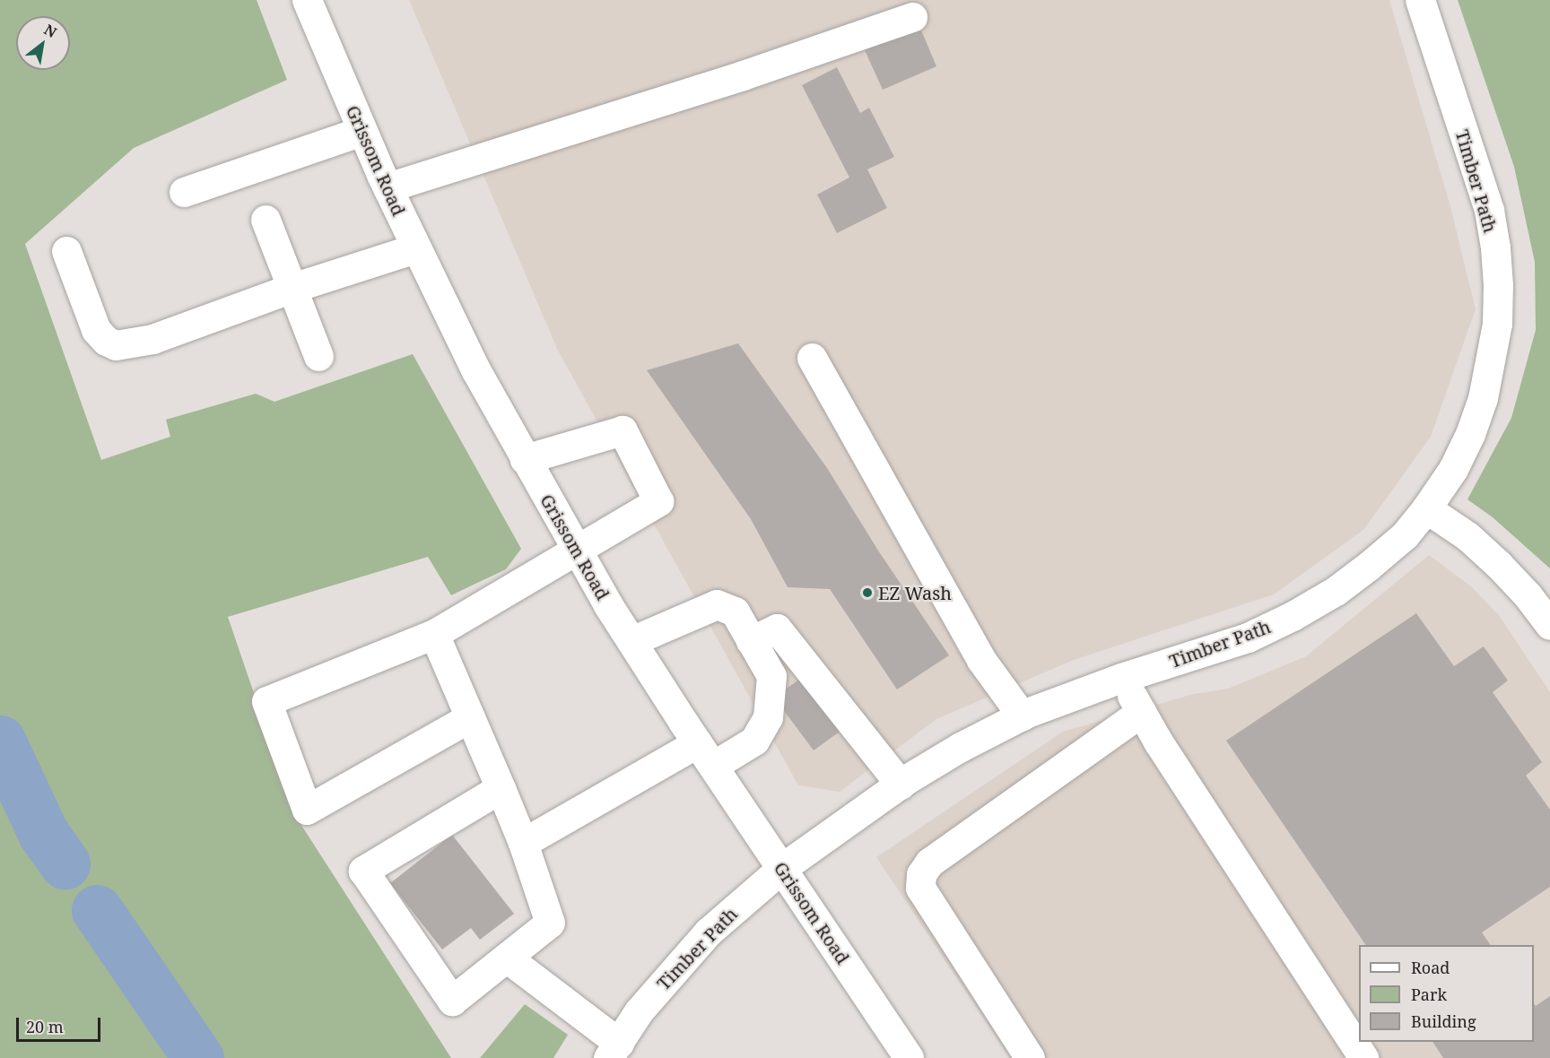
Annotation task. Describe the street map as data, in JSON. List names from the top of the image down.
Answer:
{
  "streets": {
    "street": ["Grissom Road", "Timber Path"]
  },
  "crossings": [
    ["Grissom Road", "Timber Path"]
  ],
  "places": ["EZ Wash"],
  "legend": ["Road", "Park", "Building"],
  "scale_bar": "20 m",
  "north": "top right"
}
